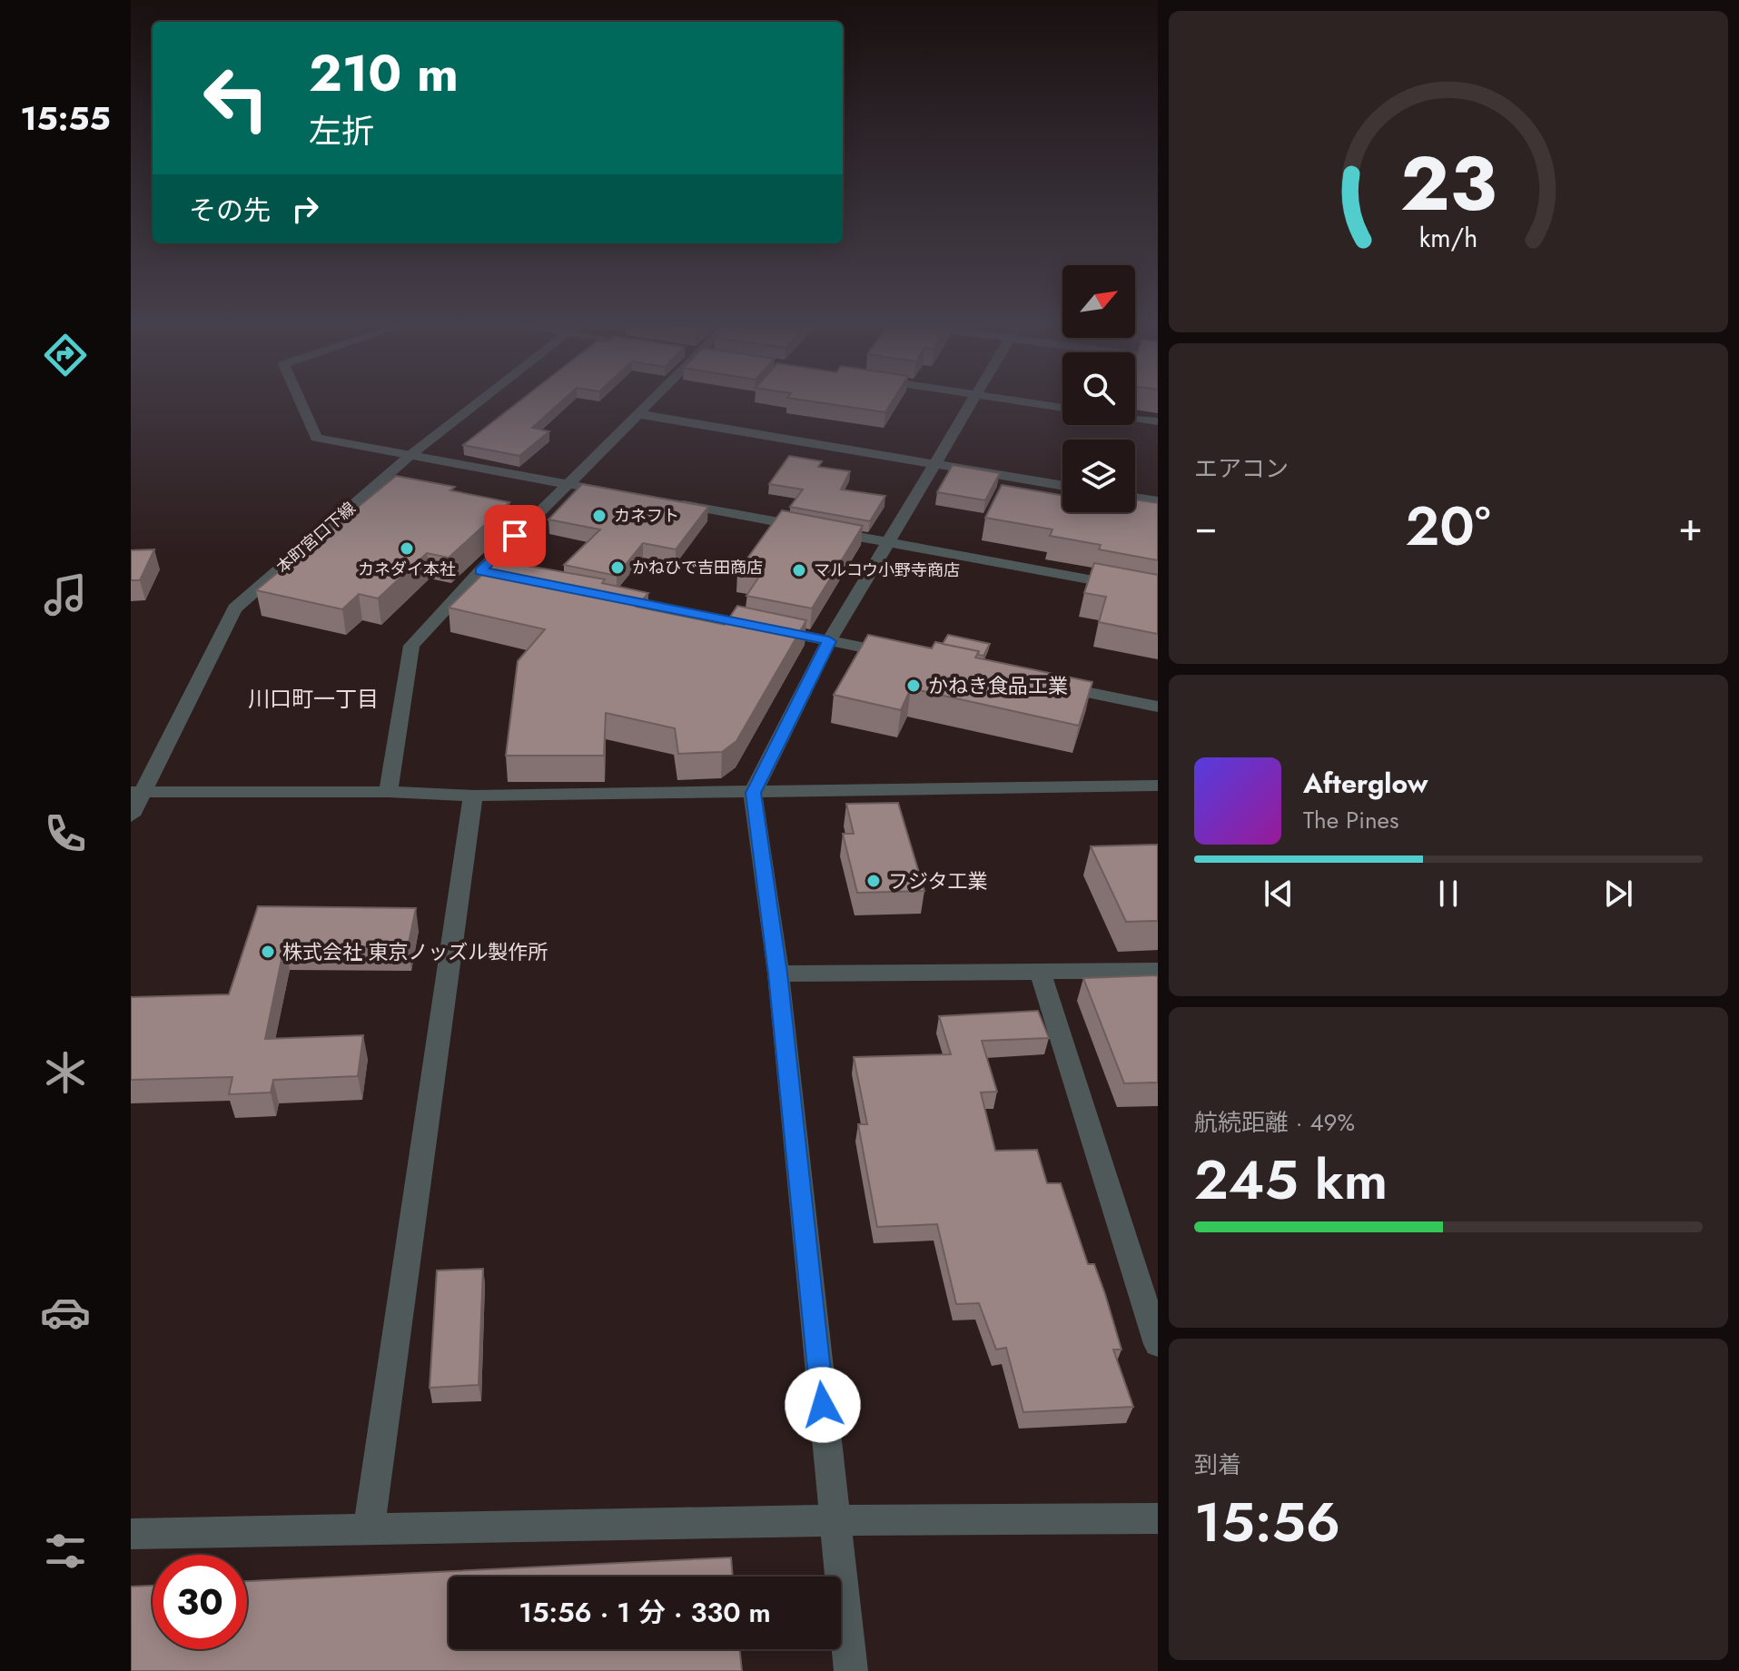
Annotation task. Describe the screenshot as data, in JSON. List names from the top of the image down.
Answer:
{
  "streets": {
    "street": ["本町宮口下線"]
  },
  "districts": ["川口町一丁目"],
  "places": [
    "カネフト",
    "カネダイ本社",
    "かねひで吉田商店",
    "マルコウ小野寺商店",
    "かねき食品工業",
    "フジタ工業",
    "株式会社 東京ノッズル製作所"
  ],
  "north": "top right",
  "page": {
    "tabs": "15:55",
    "turn": ["210 m", "左折"],
    "then": "その先",
    "tile": [
      "エアコン",
      ["航続距離 · 49%", "245 km"],
      ["到着", "15:56"]
    ],
    "heat": ["−", "20°", "+"],
    "song": ["Afterglow", "The Pines"],
    "limit": "30",
    "trip": "15:56 · 1 分 · 330 m",
    "gauge": ["23", "km/h"]
  }
}
